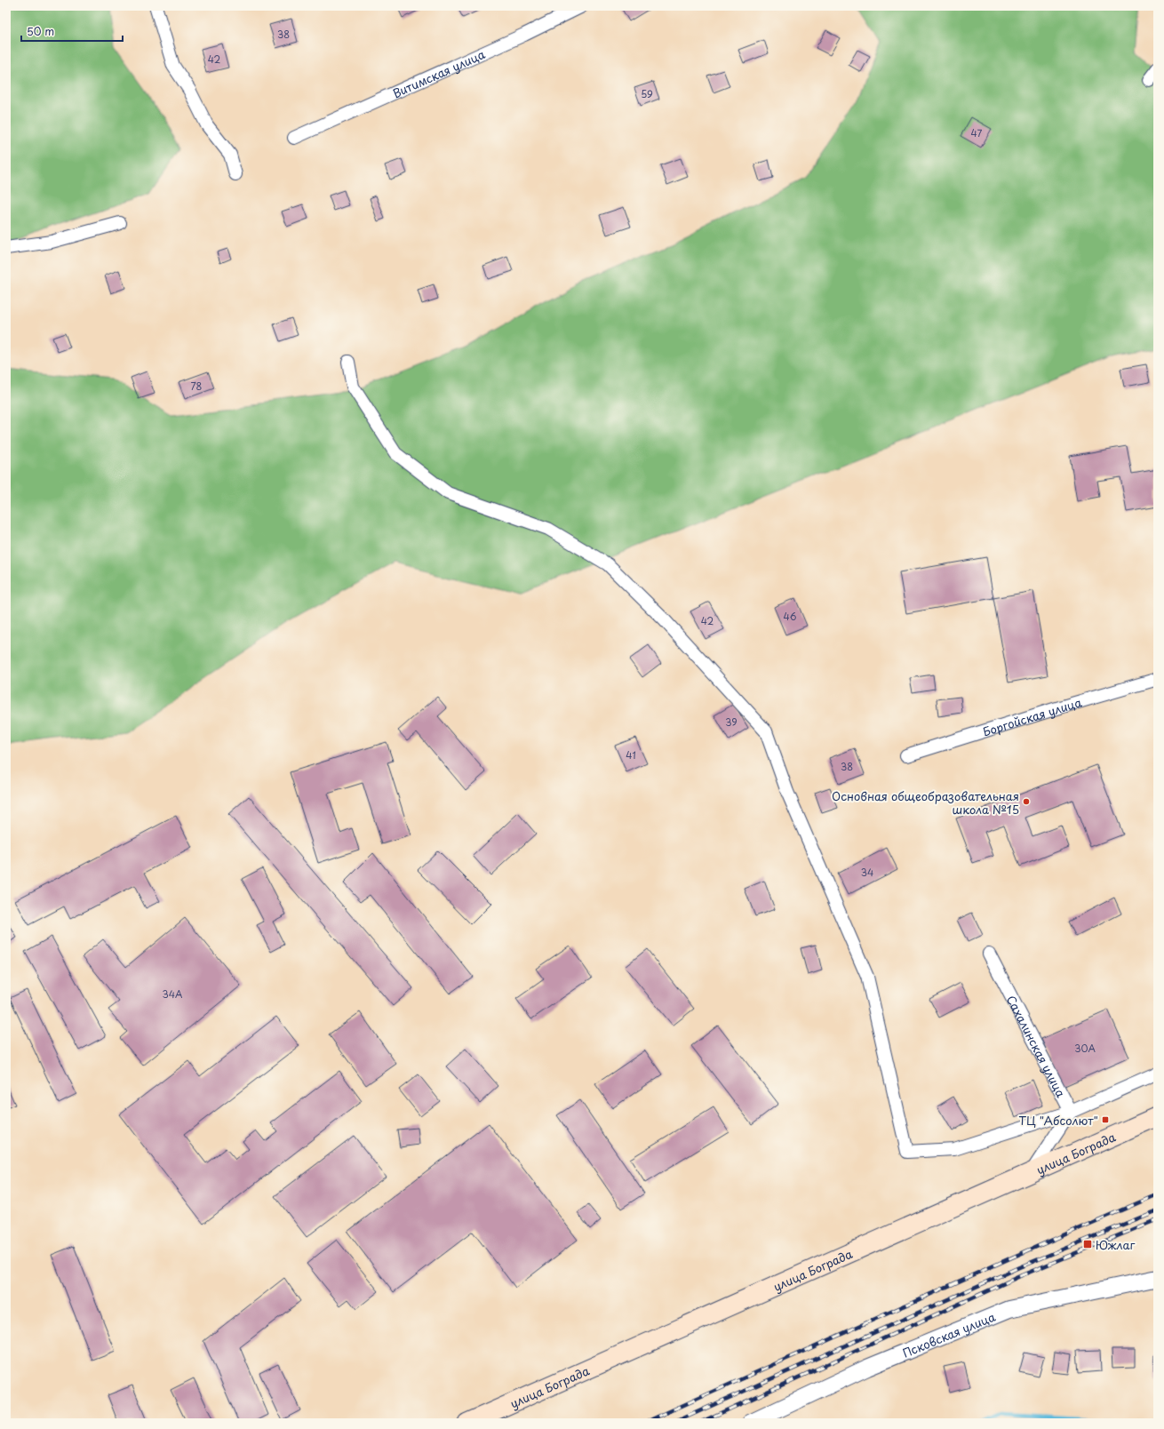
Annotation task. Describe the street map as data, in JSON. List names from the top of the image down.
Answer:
{
  "streets": {
    "main road": ["улица Бограда"],
    "street": [
      "Витимская улица",
      "Боргойская улица",
      "Сахалинская улица",
      "Псковская улица"
    ]
  },
  "places": {
    "other": ["Основная общеобразовательная школа №15"],
    "transit": ["ТЦ \"Абсолют\"", "Южлаг"]
  },
  "house_numbers": [
    "38",
    "42",
    "59",
    "47",
    "78",
    "46",
    "42",
    "39",
    "41",
    "38",
    "34",
    "34А",
    "30А"
  ],
  "scale_bar": "50 m"
}
